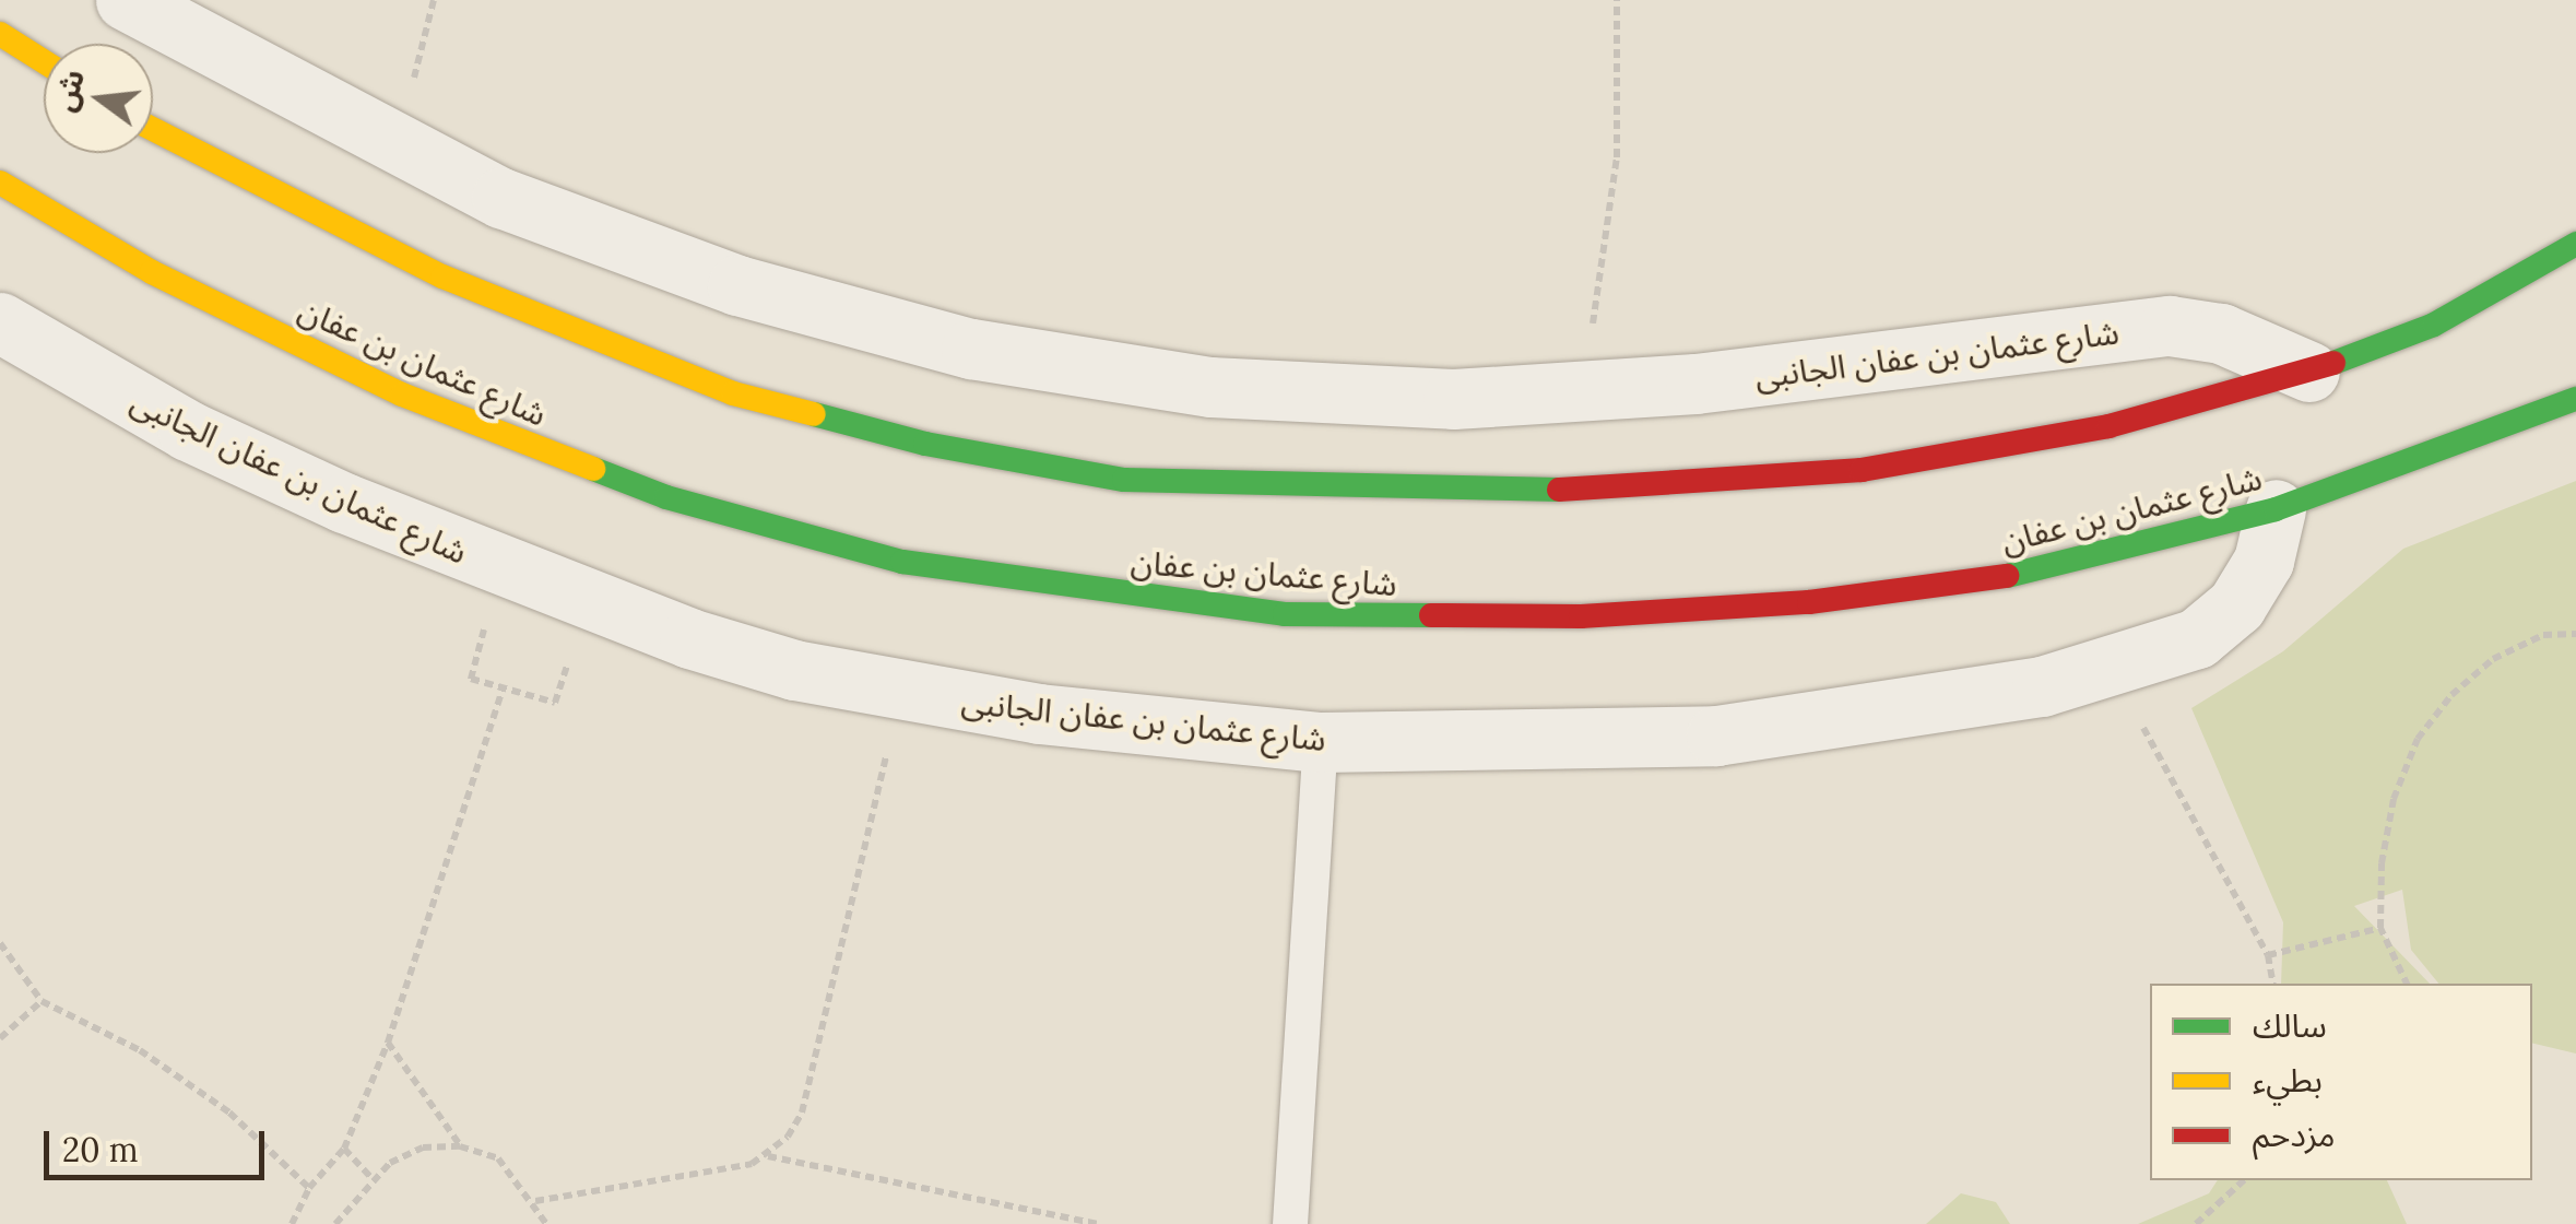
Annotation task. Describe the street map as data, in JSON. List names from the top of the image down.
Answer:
{
  "streets": {
    "street": ["شارع عثمان بن عفان الجانبى", "شارع عثمان بن عفان"]
  },
  "crossings": [
    ["شارع عثمان بن عفان الجانبى", "شارع عثمان بن عفان"]
  ],
  "legend": ["سالك", "بطيء", "مزدحم"],
  "scale_bar": "20 m",
  "north": "left"
}
